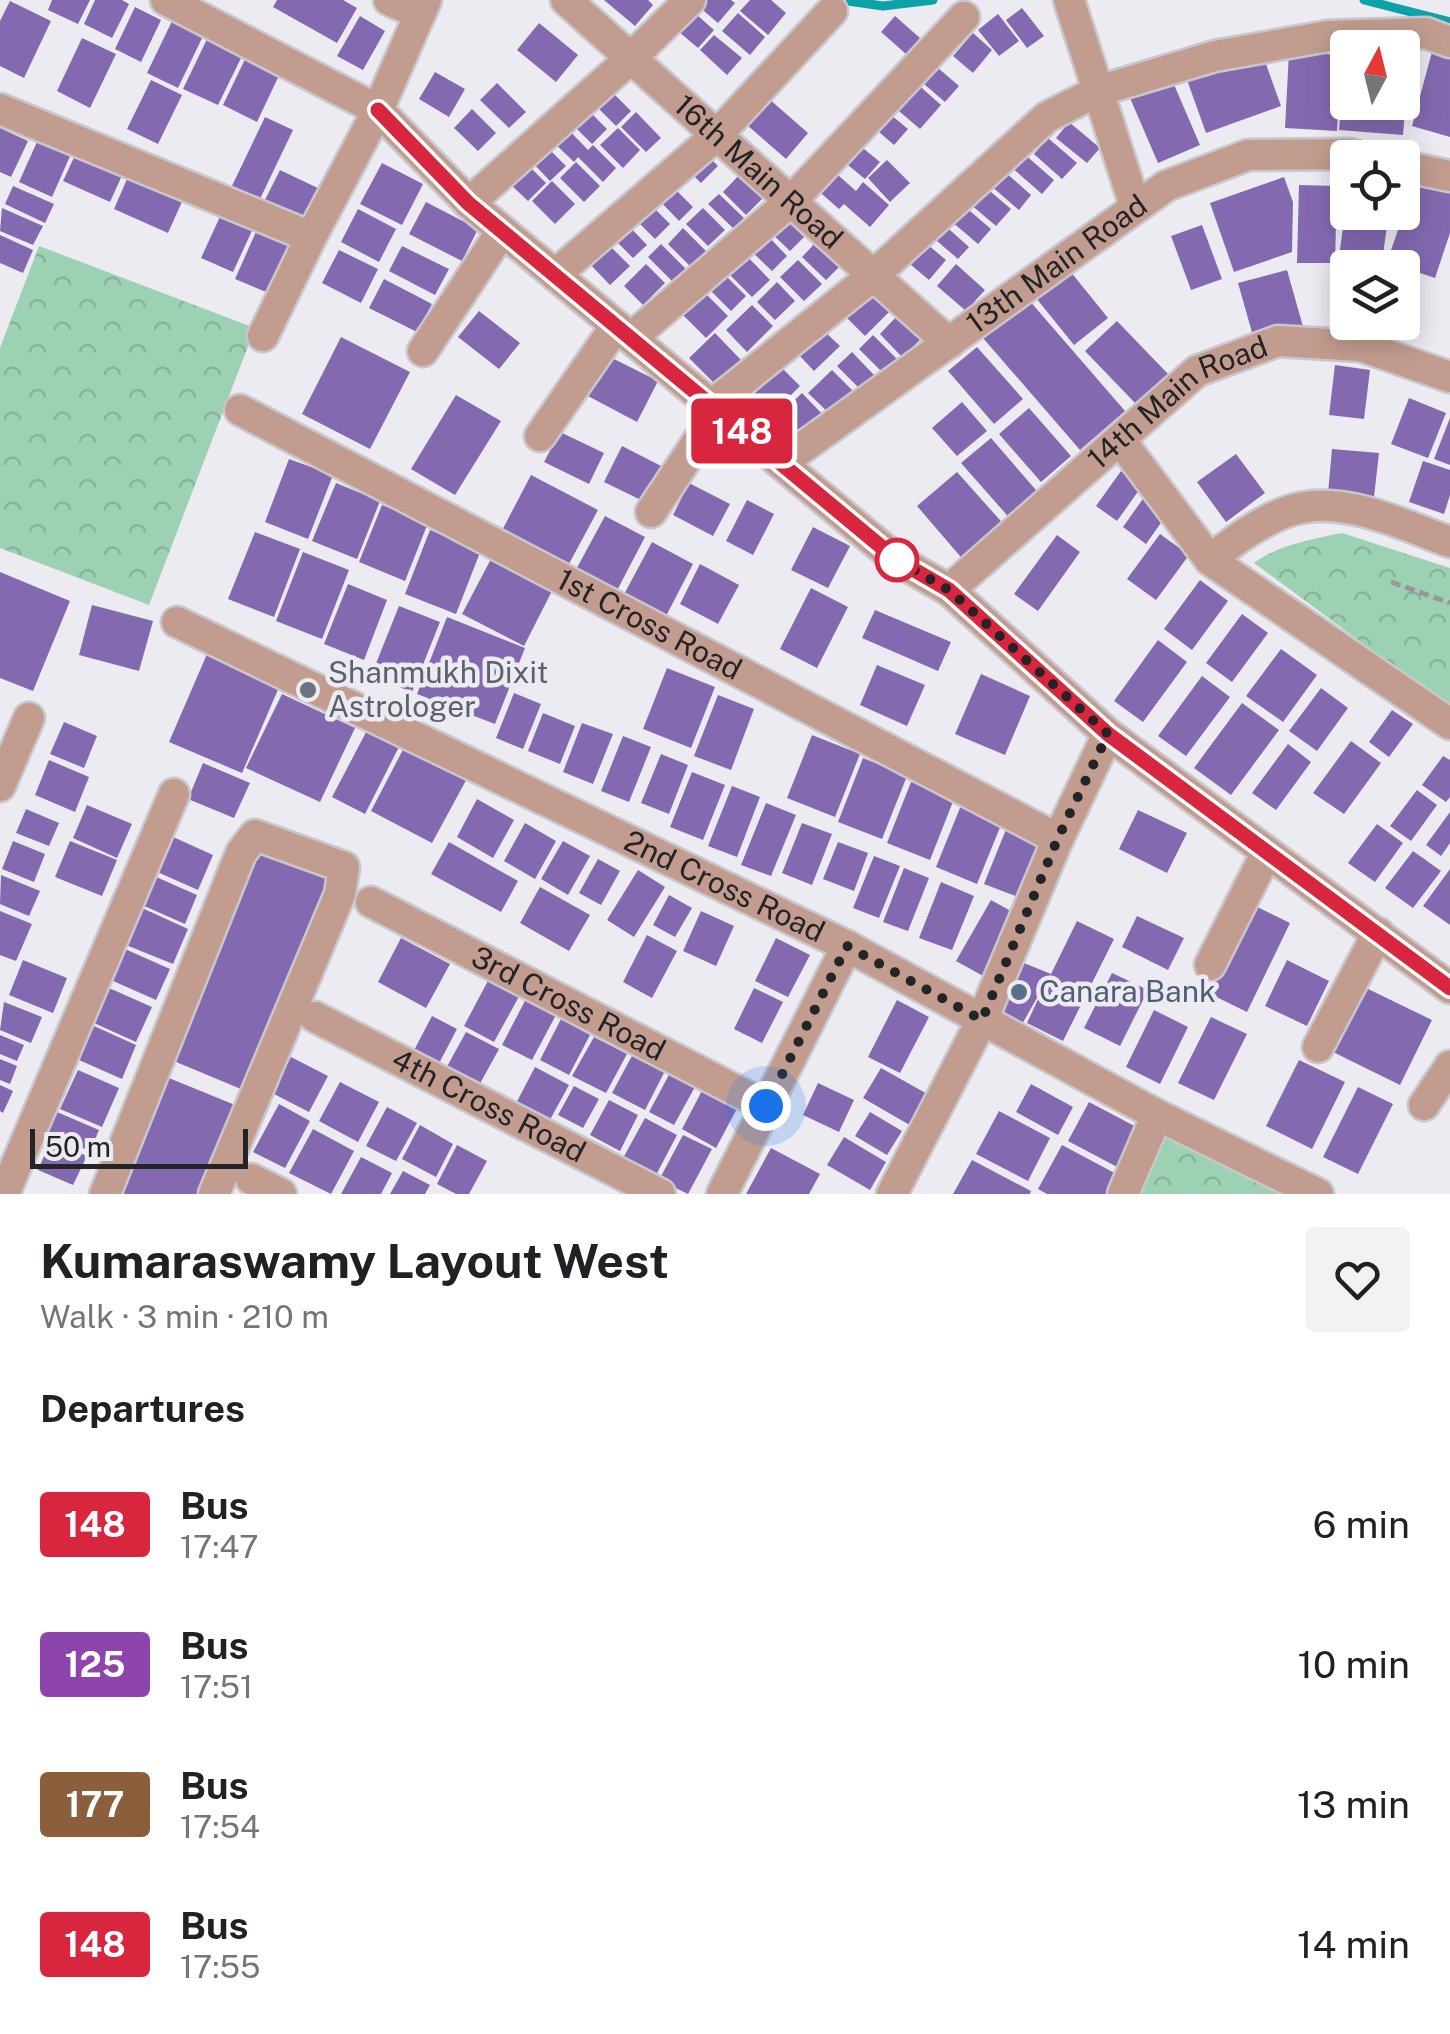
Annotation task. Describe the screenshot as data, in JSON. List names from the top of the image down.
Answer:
{
  "streets": {
    "street": [
      "16th Main Road",
      "13th Main Road",
      "14th Main Road",
      "1st Cross Road",
      "2nd Cross Road",
      "3rd Cross Road",
      "4th Cross Road"
    ]
  },
  "crossings": [
    ["16th Main Road", "13th Main Road"]
  ],
  "places": ["Shanmukh Dixit Astrologer", "Canara Bank"],
  "lines": ["bus line 148"],
  "scale_bar": "50 m",
  "north": "top",
  "page": {
    "on_map": "148",
    "scale": "50 m",
    "heading": [
      ["Kumaraswamy Layout West", "Walk · 3 min · 210 m"],
      "Departures"
    ],
    "list": [
      {
        "mark": "148",
        "name": "Bus",
        "note": "17:47",
        "value": "6 min"
      },
      {
        "mark": "125",
        "name": "Bus",
        "note": "17:51",
        "value": "10 min"
      },
      {
        "mark": "177",
        "name": "Bus",
        "note": "17:54",
        "value": "13 min"
      },
      {
        "mark": "148",
        "name": "Bus",
        "note": "17:55",
        "value": "14 min"
      }
    ]
  }
}
